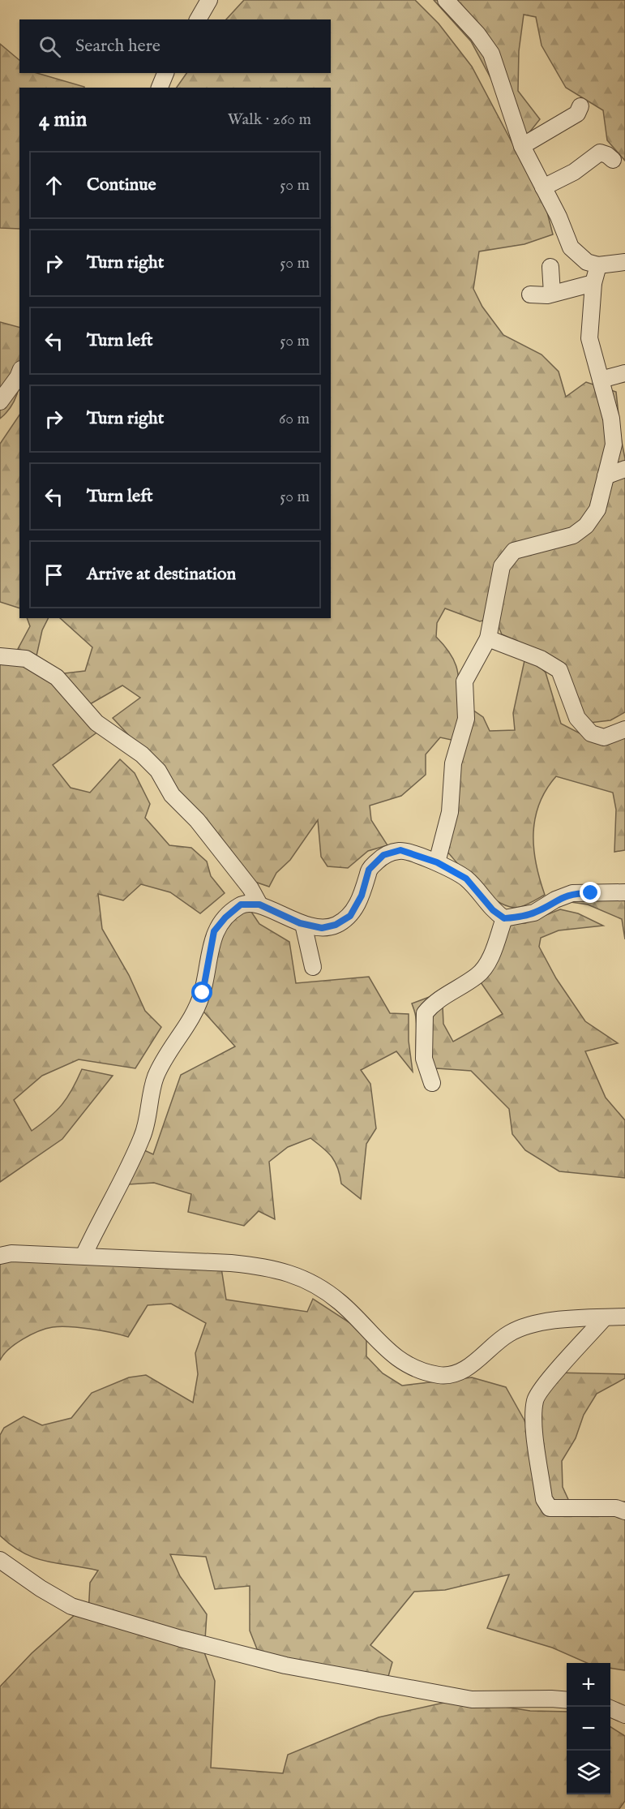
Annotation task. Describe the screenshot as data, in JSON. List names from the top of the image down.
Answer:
{
  "page": {
    "search": "Search here",
    "heading": ["4 min", "Walk · 260 m"],
    "list": [
      ["Continue", "50 m"],
      ["Turn right", "50 m"],
      ["Turn left", "50 m"],
      ["Turn right", "60 m"],
      ["Turn left", "50 m"],
      "Arrive at destination"
    ],
    "map_buttons": ["+", "−"]
  }
}
